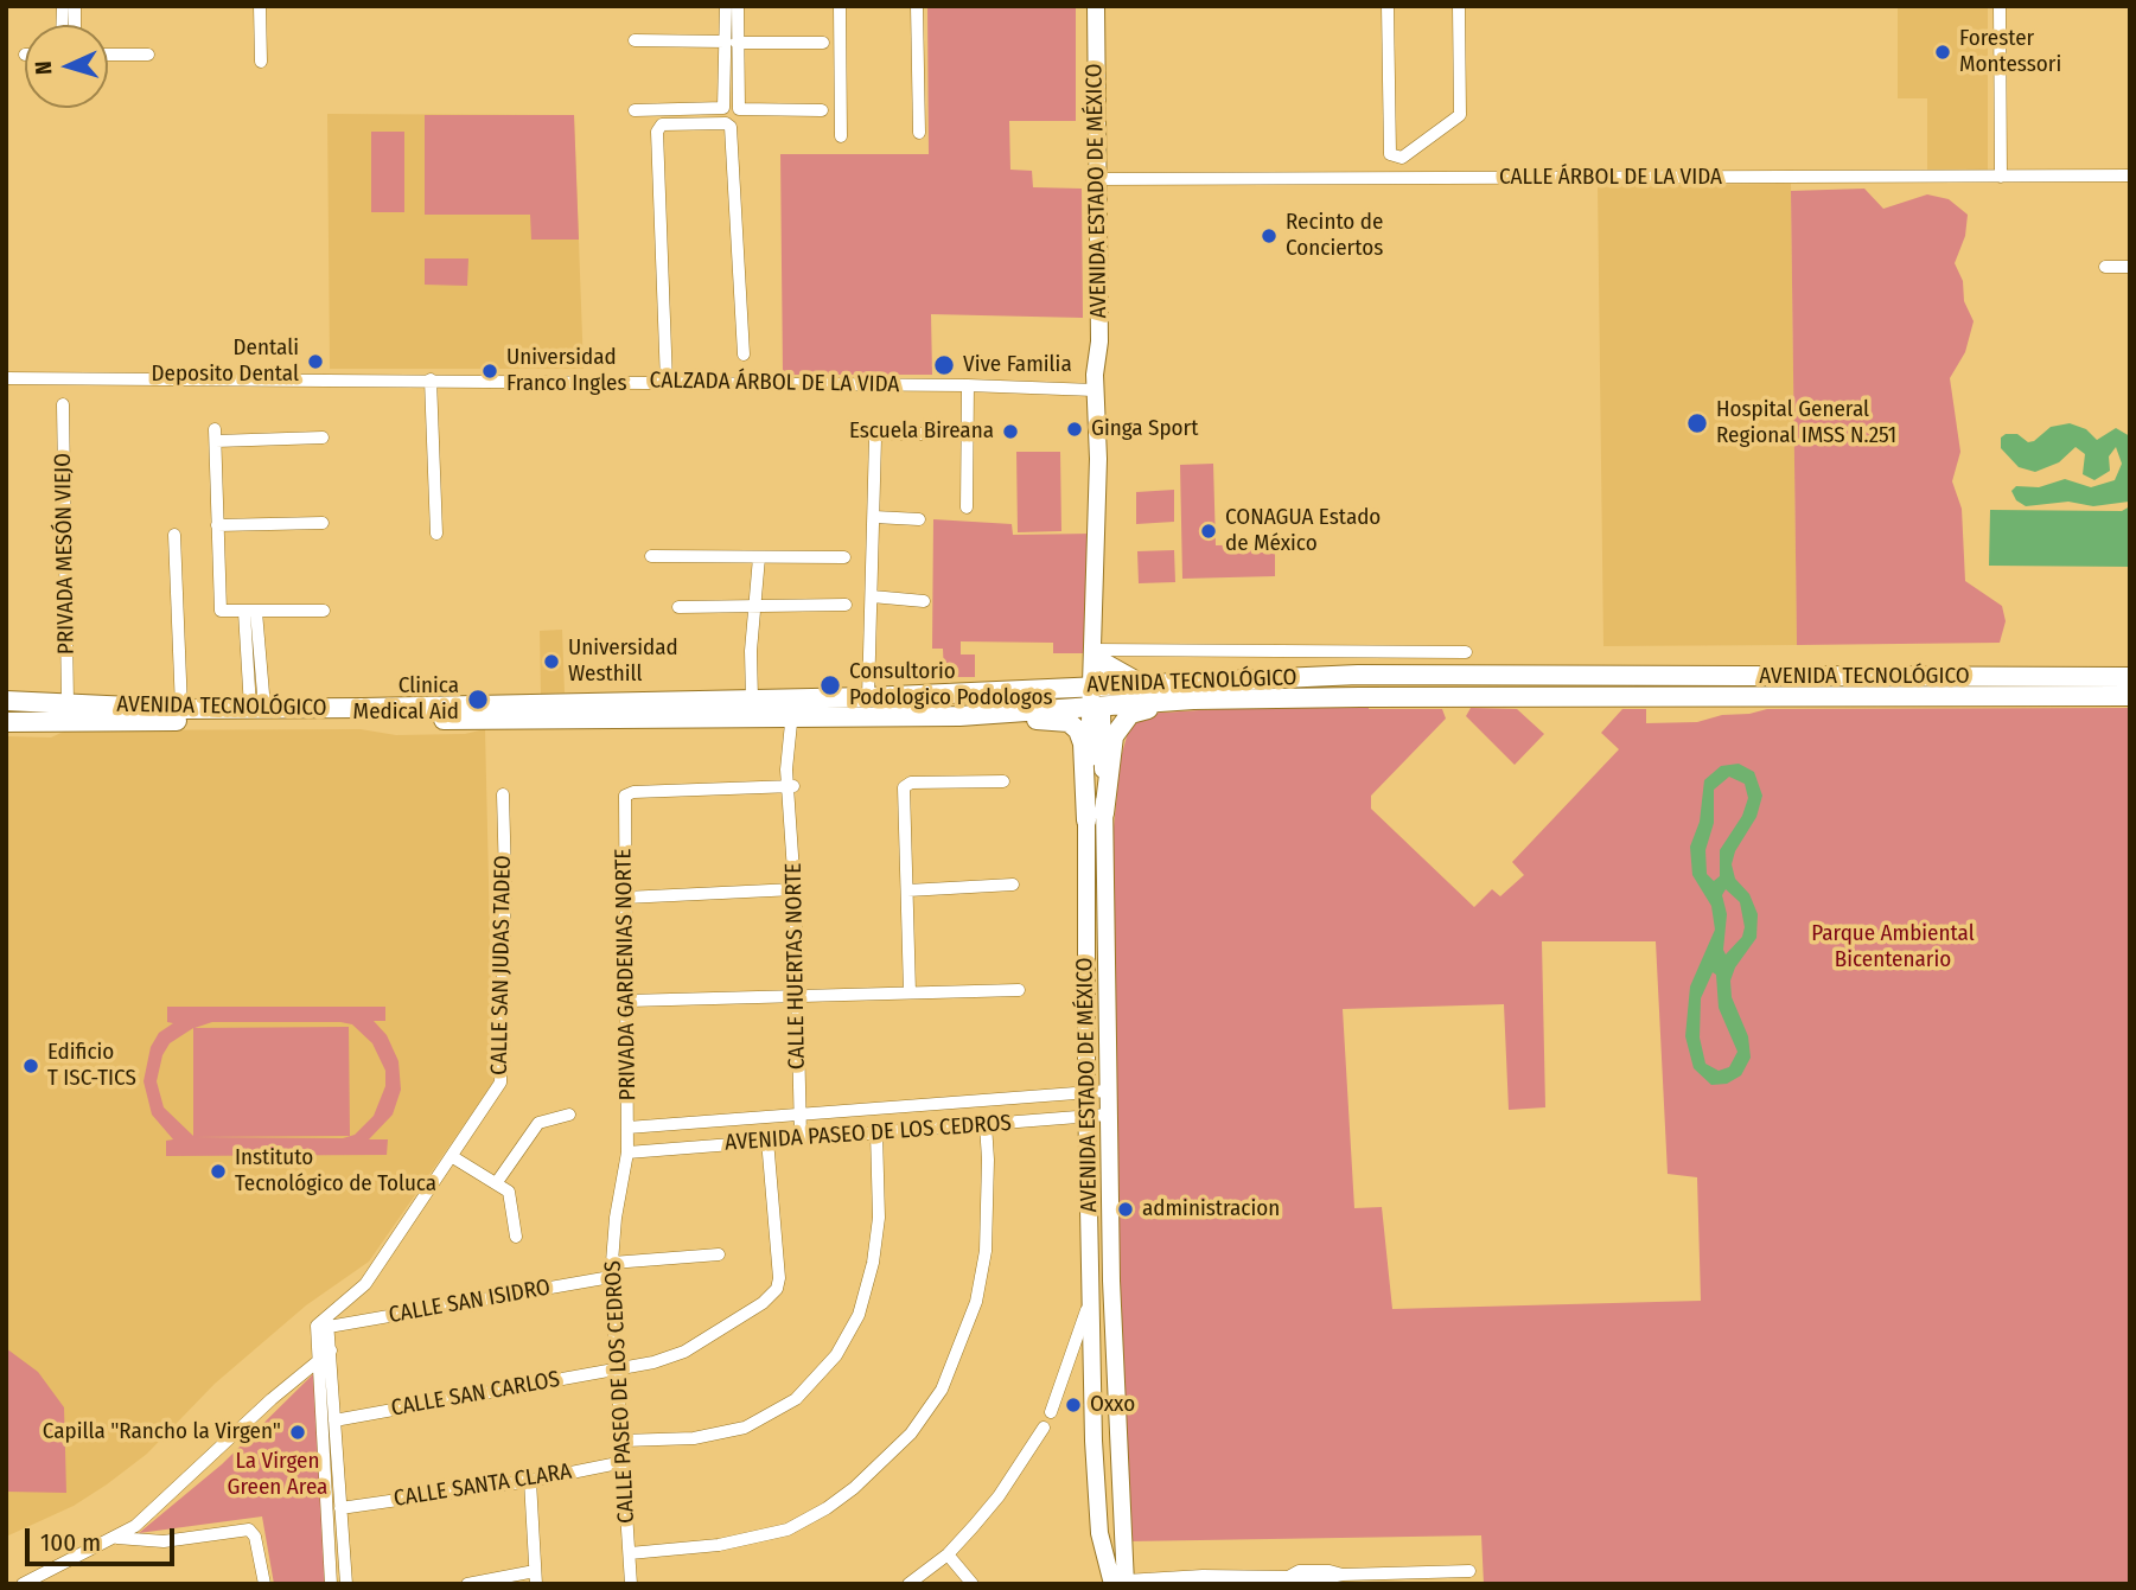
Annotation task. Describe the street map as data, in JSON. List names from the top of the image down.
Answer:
{
  "streets": {
    "main road": ["AVENIDA ESTADO DE MÉXICO", "AVENIDA TECNOLÓGICO"],
    "street": [
      "CALLE ÁRBOL DE LA VIDA",
      "CALZADA ÁRBOL DE LA VIDA",
      "PRIVADA MESÓN VIEJO",
      "CALLE SAN JUDAS TADEO",
      "CALLE HUERTAS NORTE",
      "PRIVADA GARDENIAS NORTE",
      "AVENIDA PASEO DE LOS CEDROS",
      "CALLE SAN ISIDRO",
      "CALLE PASEO DE LOS CEDROS",
      "CALLE SAN CARLOS",
      "CALLE SANTA CLARA"
    ]
  },
  "crossings": [
    ["CALLE ÁRBOL DE LA VIDA", "AVENIDA ESTADO DE MÉXICO"],
    ["AVENIDA ESTADO DE MÉXICO", "CALZADA ÁRBOL DE LA VIDA"],
    ["AVENIDA ESTADO DE MÉXICO", "AVENIDA TECNOLÓGICO"],
    ["AVENIDA ESTADO DE MÉXICO", "AVENIDA PASEO DE LOS CEDROS"],
    ["PRIVADA MESÓN VIEJO", "AVENIDA TECNOLÓGICO"],
    ["AVENIDA TECNOLÓGICO", "CALLE HUERTAS NORTE"],
    ["CALLE SAN JUDAS TADEO", "CALLE SAN ISIDRO"],
    ["CALLE HUERTAS NORTE", "PRIVADA GARDENIAS NORTE"],
    ["CALLE HUERTAS NORTE", "AVENIDA PASEO DE LOS CEDROS"],
    ["PRIVADA GARDENIAS NORTE", "AVENIDA PASEO DE LOS CEDROS"],
    ["PRIVADA GARDENIAS NORTE", "CALLE PASEO DE LOS CEDROS"],
    ["AVENIDA PASEO DE LOS CEDROS", "CALLE PASEO DE LOS CEDROS"],
    ["AVENIDA PASEO DE LOS CEDROS", "CALLE SAN CARLOS"],
    ["CALLE SAN ISIDRO", "CALLE PASEO DE LOS CEDROS"],
    ["CALLE PASEO DE LOS CEDROS", "CALLE SAN CARLOS"],
    ["CALLE PASEO DE LOS CEDROS", "CALLE SANTA CLARA"]
  ],
  "parks": ["Parque Ambiental Bicentenario", "La Virgen Green Area"],
  "places": [
    "Forester Montessori",
    "Recinto de Conciertos",
    "Dentali Deposito Dental",
    "Vive Familia",
    "Universidad Franco Ingles",
    "Hospital General Regional IMSS N.251",
    "Ginga Sport",
    "Escuela Bireana",
    "CONAGUA Estado de México",
    "Universidad Westhill",
    "Consultorio Podologico Podologos",
    "Clinica Medical Aid",
    "Edificio T ISC-TICS",
    "Instituto Tecnológico de Toluca",
    "administracion",
    "Oxxo",
    "Capilla \"Rancho la Virgen\""
  ],
  "scale_bar": "100 m",
  "north": "left"
}
